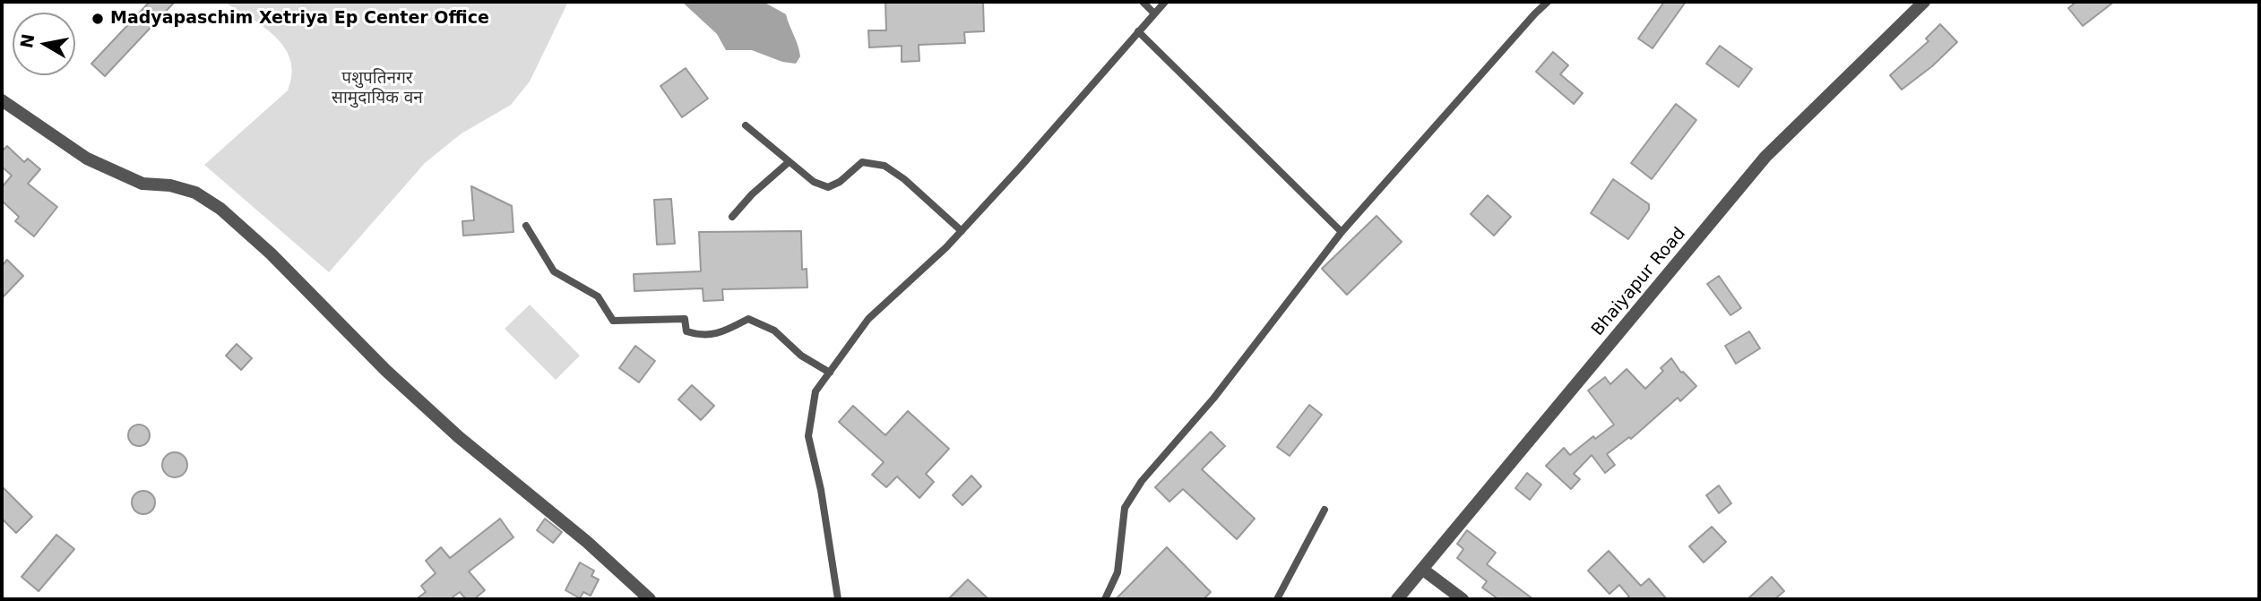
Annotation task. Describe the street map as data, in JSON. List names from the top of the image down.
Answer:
{
  "streets": {
    "street": ["Bhaiyapur Road"]
  },
  "parks": ["पशुपतिनगर सामुदायिक वन"],
  "places": ["Madyapaschim Xetriya Ep Center Office"],
  "north": "left"
}
